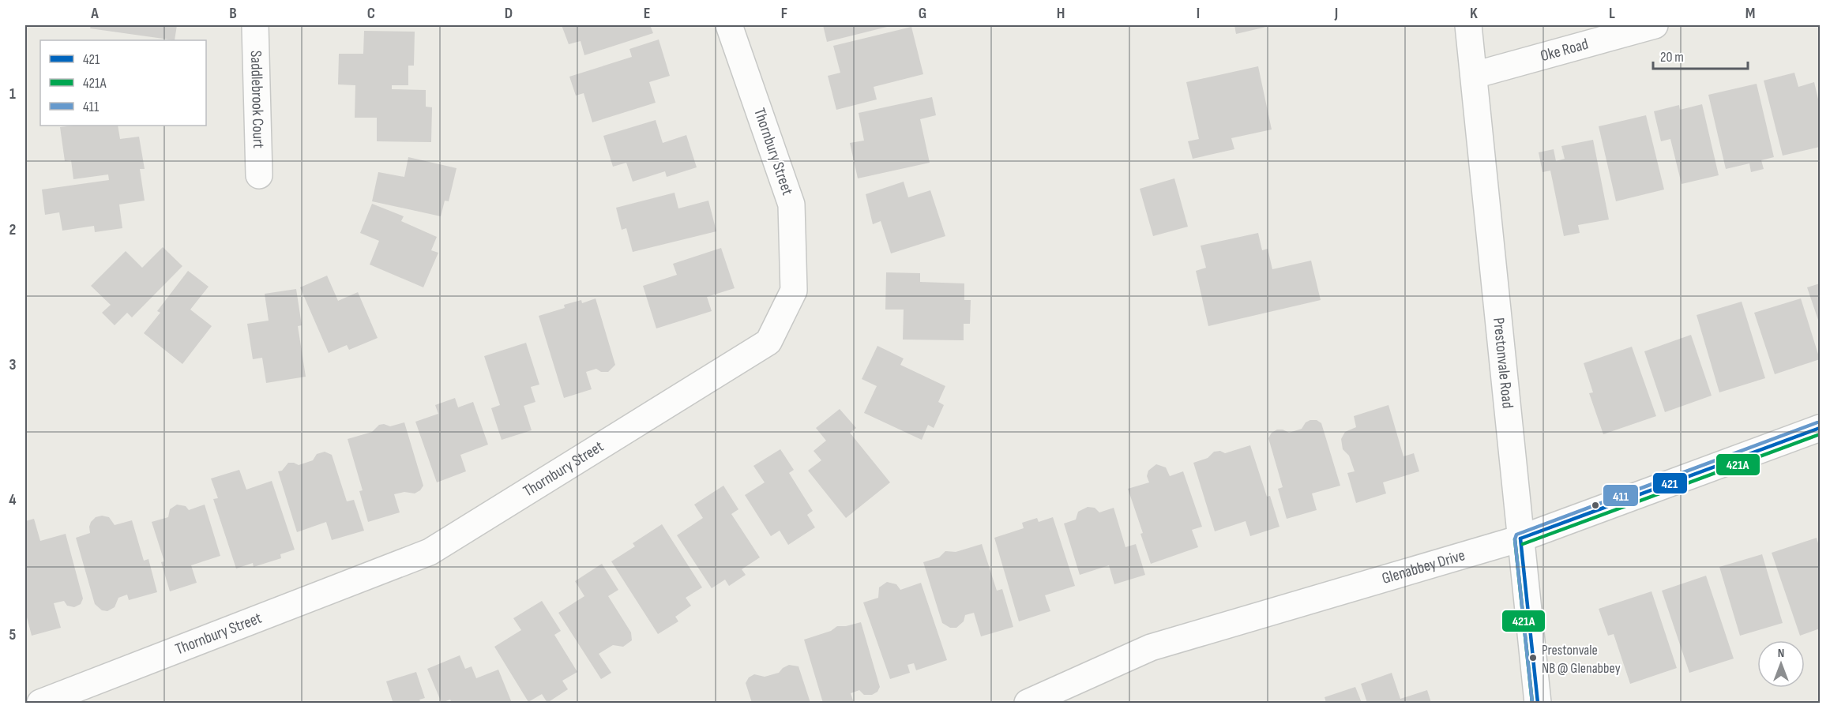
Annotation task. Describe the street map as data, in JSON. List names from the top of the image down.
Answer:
{
  "streets": {
    "street": [
      "Oke Road",
      "Saddlebrook Court",
      "Thornbury Street",
      "Prestonvale Road",
      "Glenabbey Drive"
    ]
  },
  "crossings": [
    ["Oke Road", "Prestonvale Road"],
    ["Prestonvale Road", "Glenabbey Drive"]
  ],
  "places": ["Prestonvale NB @ Glenabbey"],
  "lines": ["transit line 411", "transit line 421", "transit line 421A"],
  "legend": ["421", "421A", "411"],
  "scale_bar": "20 m",
  "north": "top",
  "grid": {
    "columns": [
      "A",
      "B",
      "C",
      "D",
      "E",
      "F",
      "G",
      "H",
      "I",
      "J",
      "K",
      "L",
      "M"
    ],
    "rows": [
      "1",
      "2",
      "3",
      "4",
      "5"
    ]
  }
}
